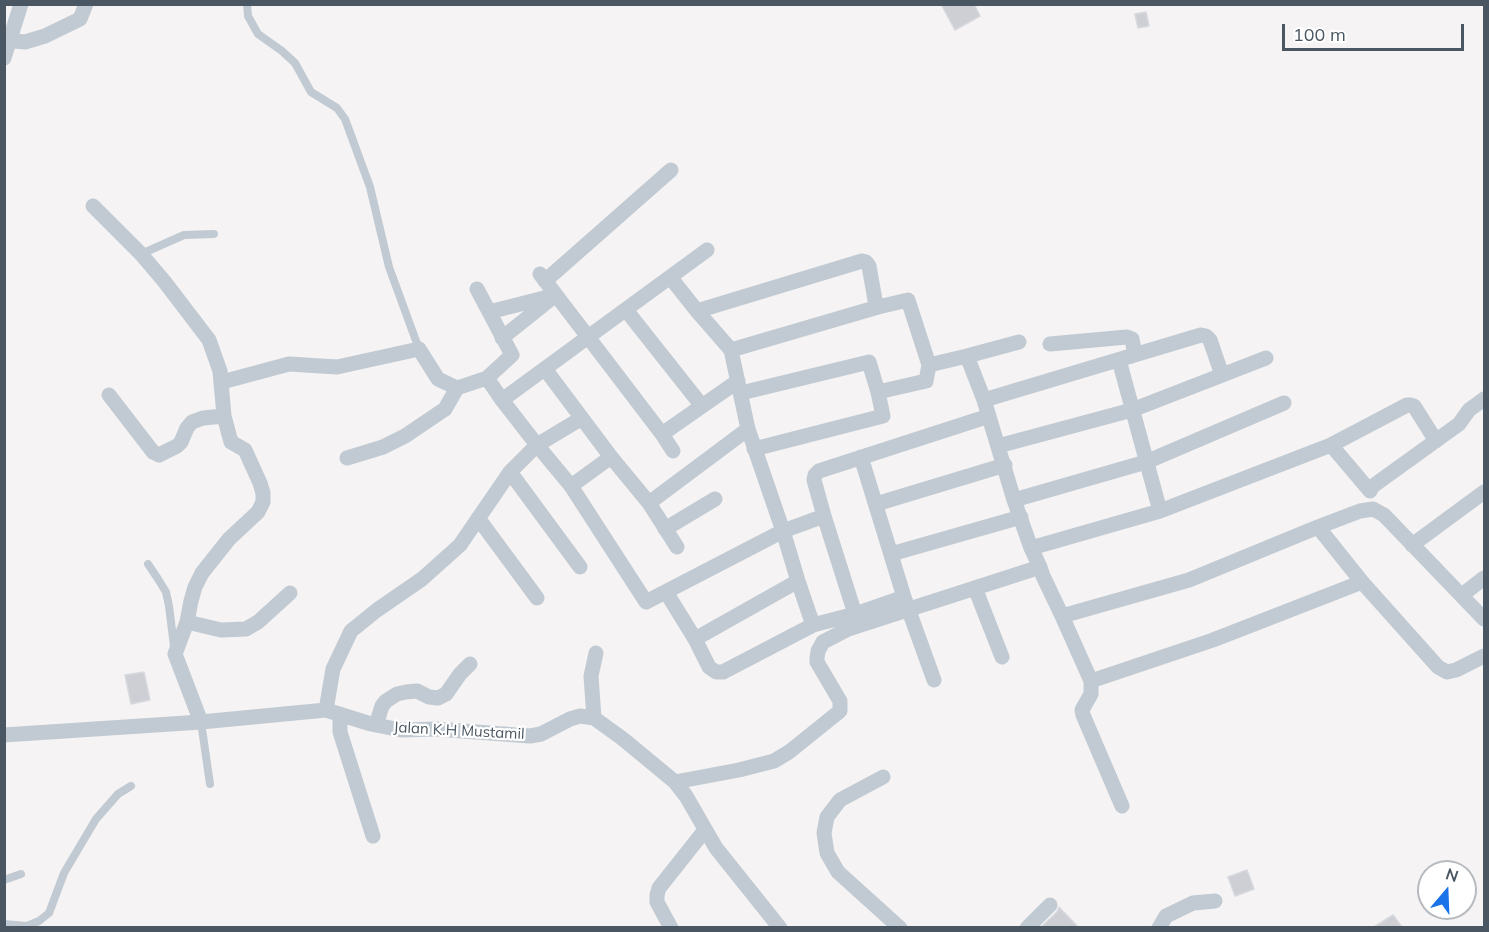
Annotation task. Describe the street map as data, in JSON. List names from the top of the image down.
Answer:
{
  "streets": {
    "street": ["Jalan K.H Mustamil"]
  },
  "scale_bar": "100 m",
  "north": "top"
}
